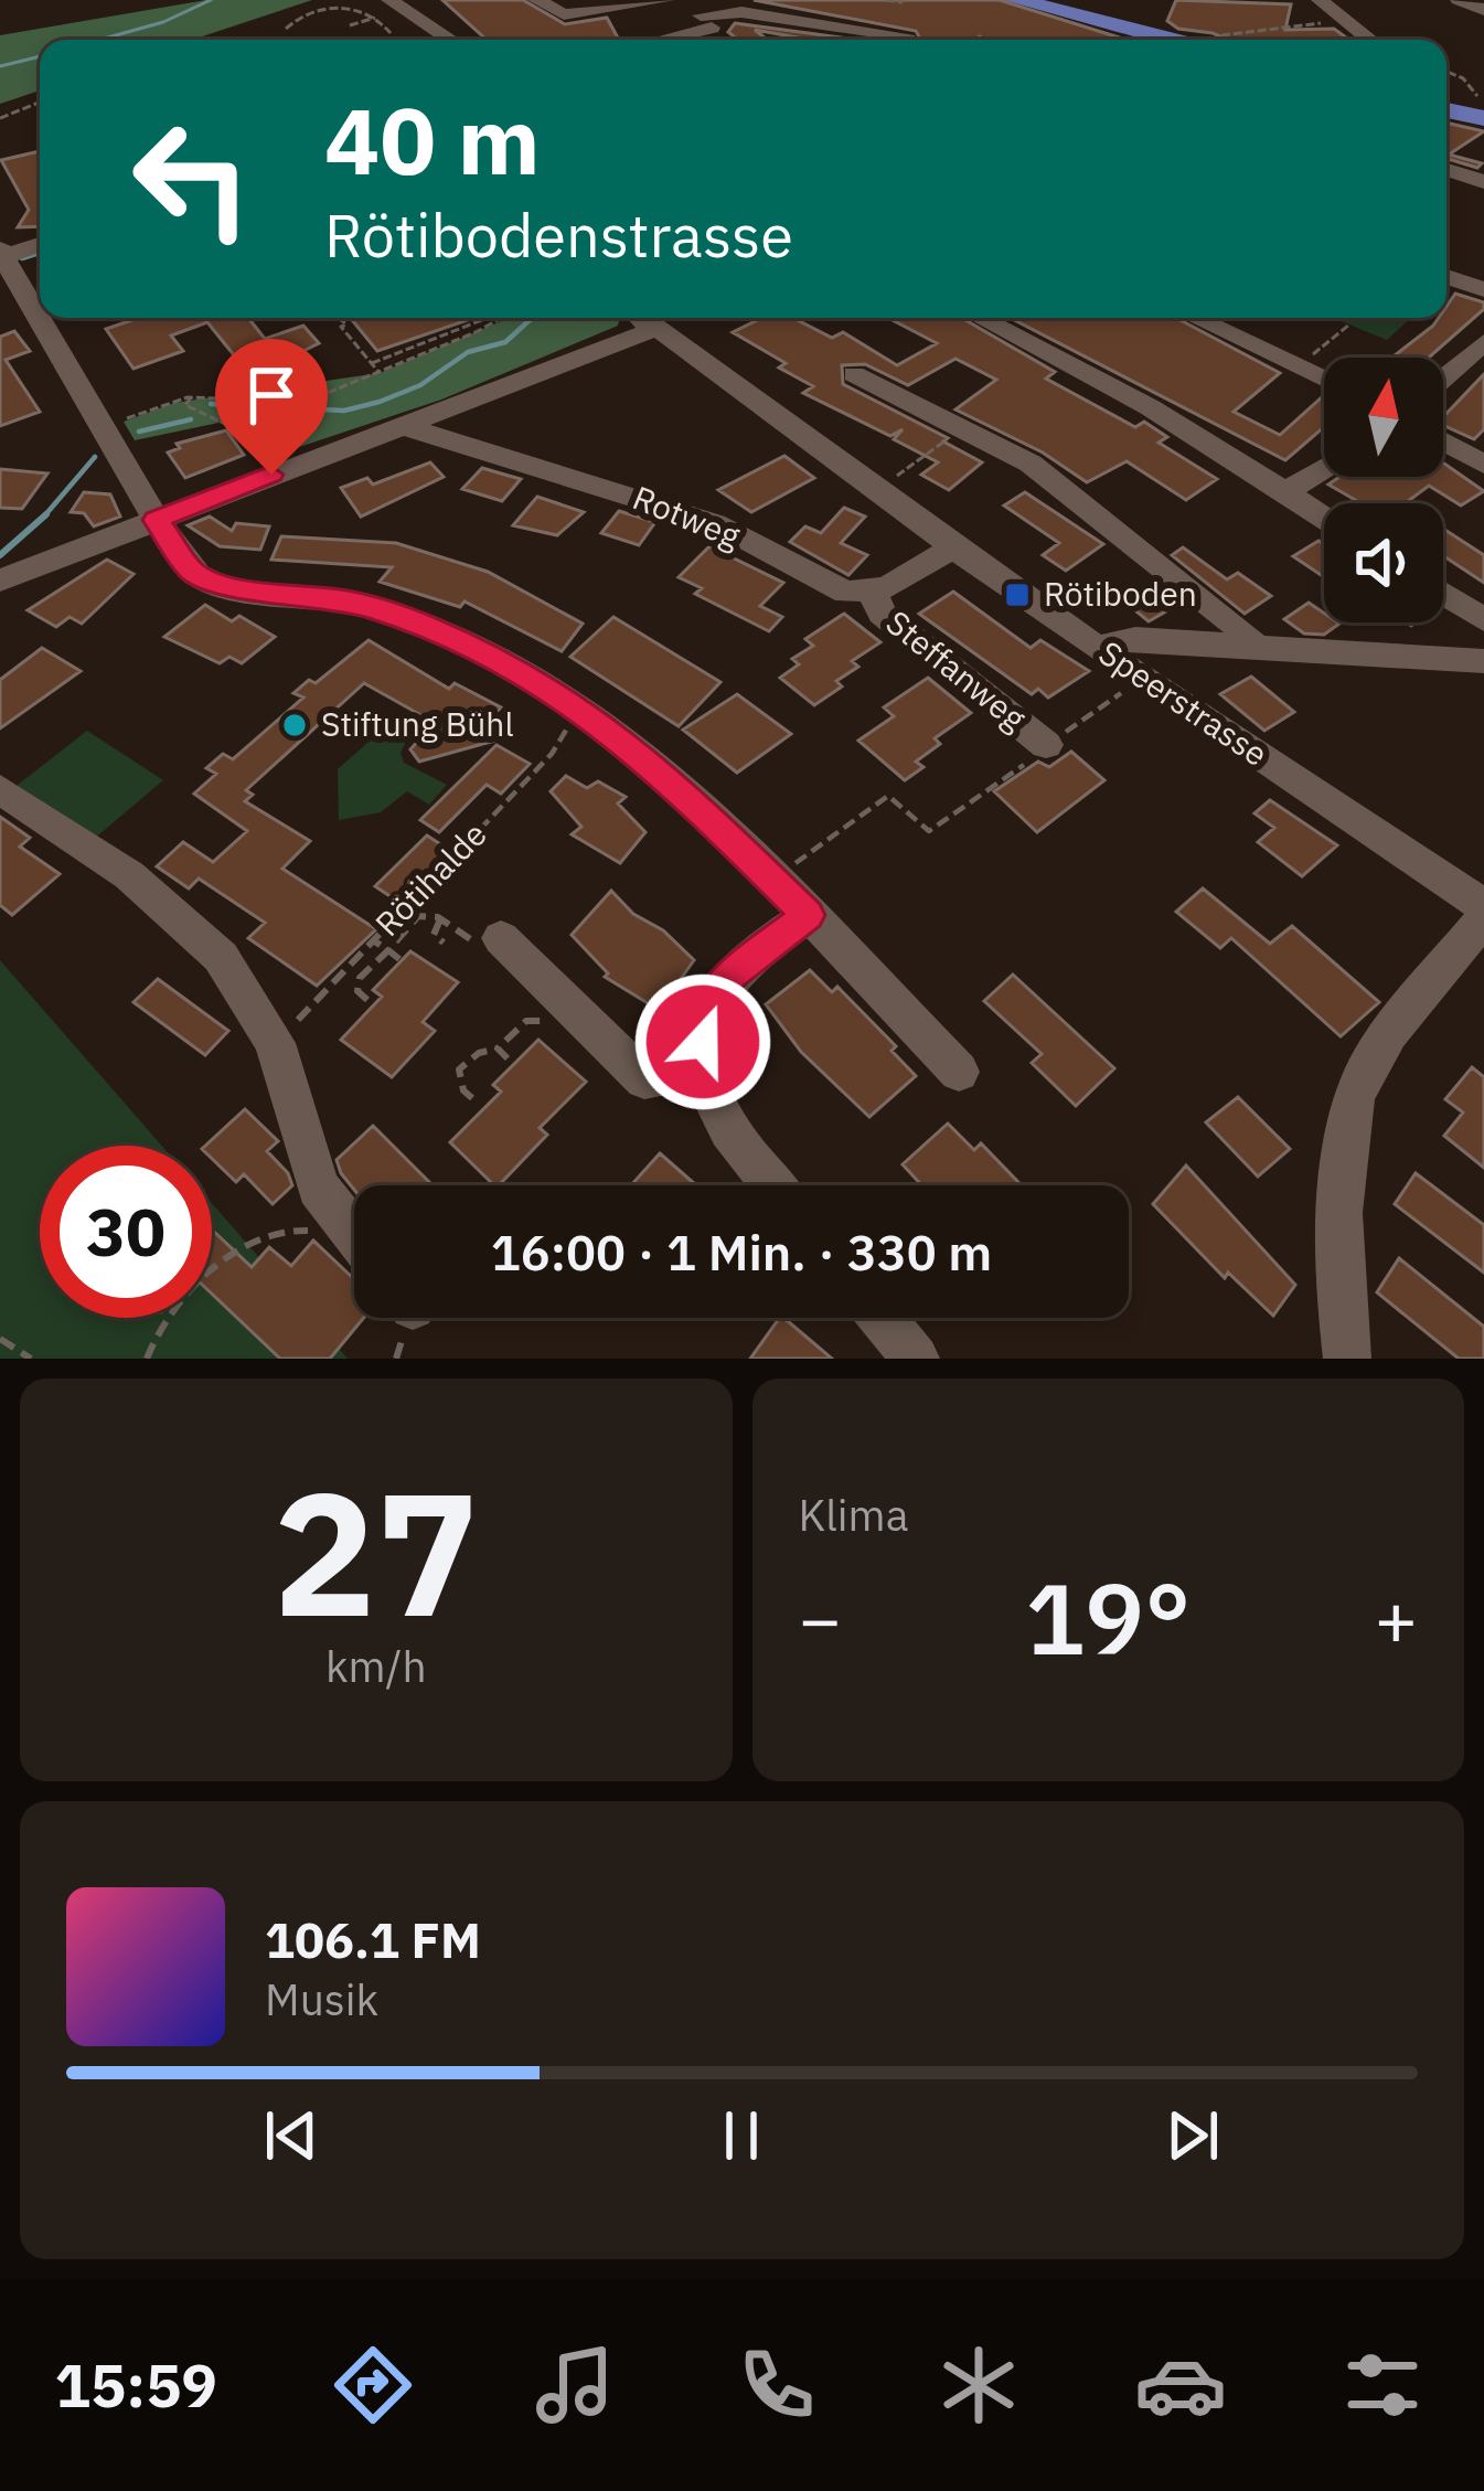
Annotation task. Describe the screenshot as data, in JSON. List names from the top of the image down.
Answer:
{
  "streets": {
    "street": ["Rotweg", "Steffanweg", "Speerstrasse"],
    "path": ["Rötihalde"]
  },
  "crossings": [
    ["Rotweg", "Steffanweg"]
  ],
  "places": {
    "transit": ["Rötiboden"],
    "other": ["Stiftung Bühl"]
  },
  "north": "top",
  "page": {
    "turn": ["40 m", "Rötibodenstrasse"],
    "limit": "30",
    "trip": "16:00 · 1 Min. · 330 m",
    "tile": [
      ["27", "km/h"],
      "Klima"
    ],
    "heat": ["−", "19°", "+"],
    "song": ["106.1 FM", "Musik"],
    "tabs": "15:59"
  }
}
